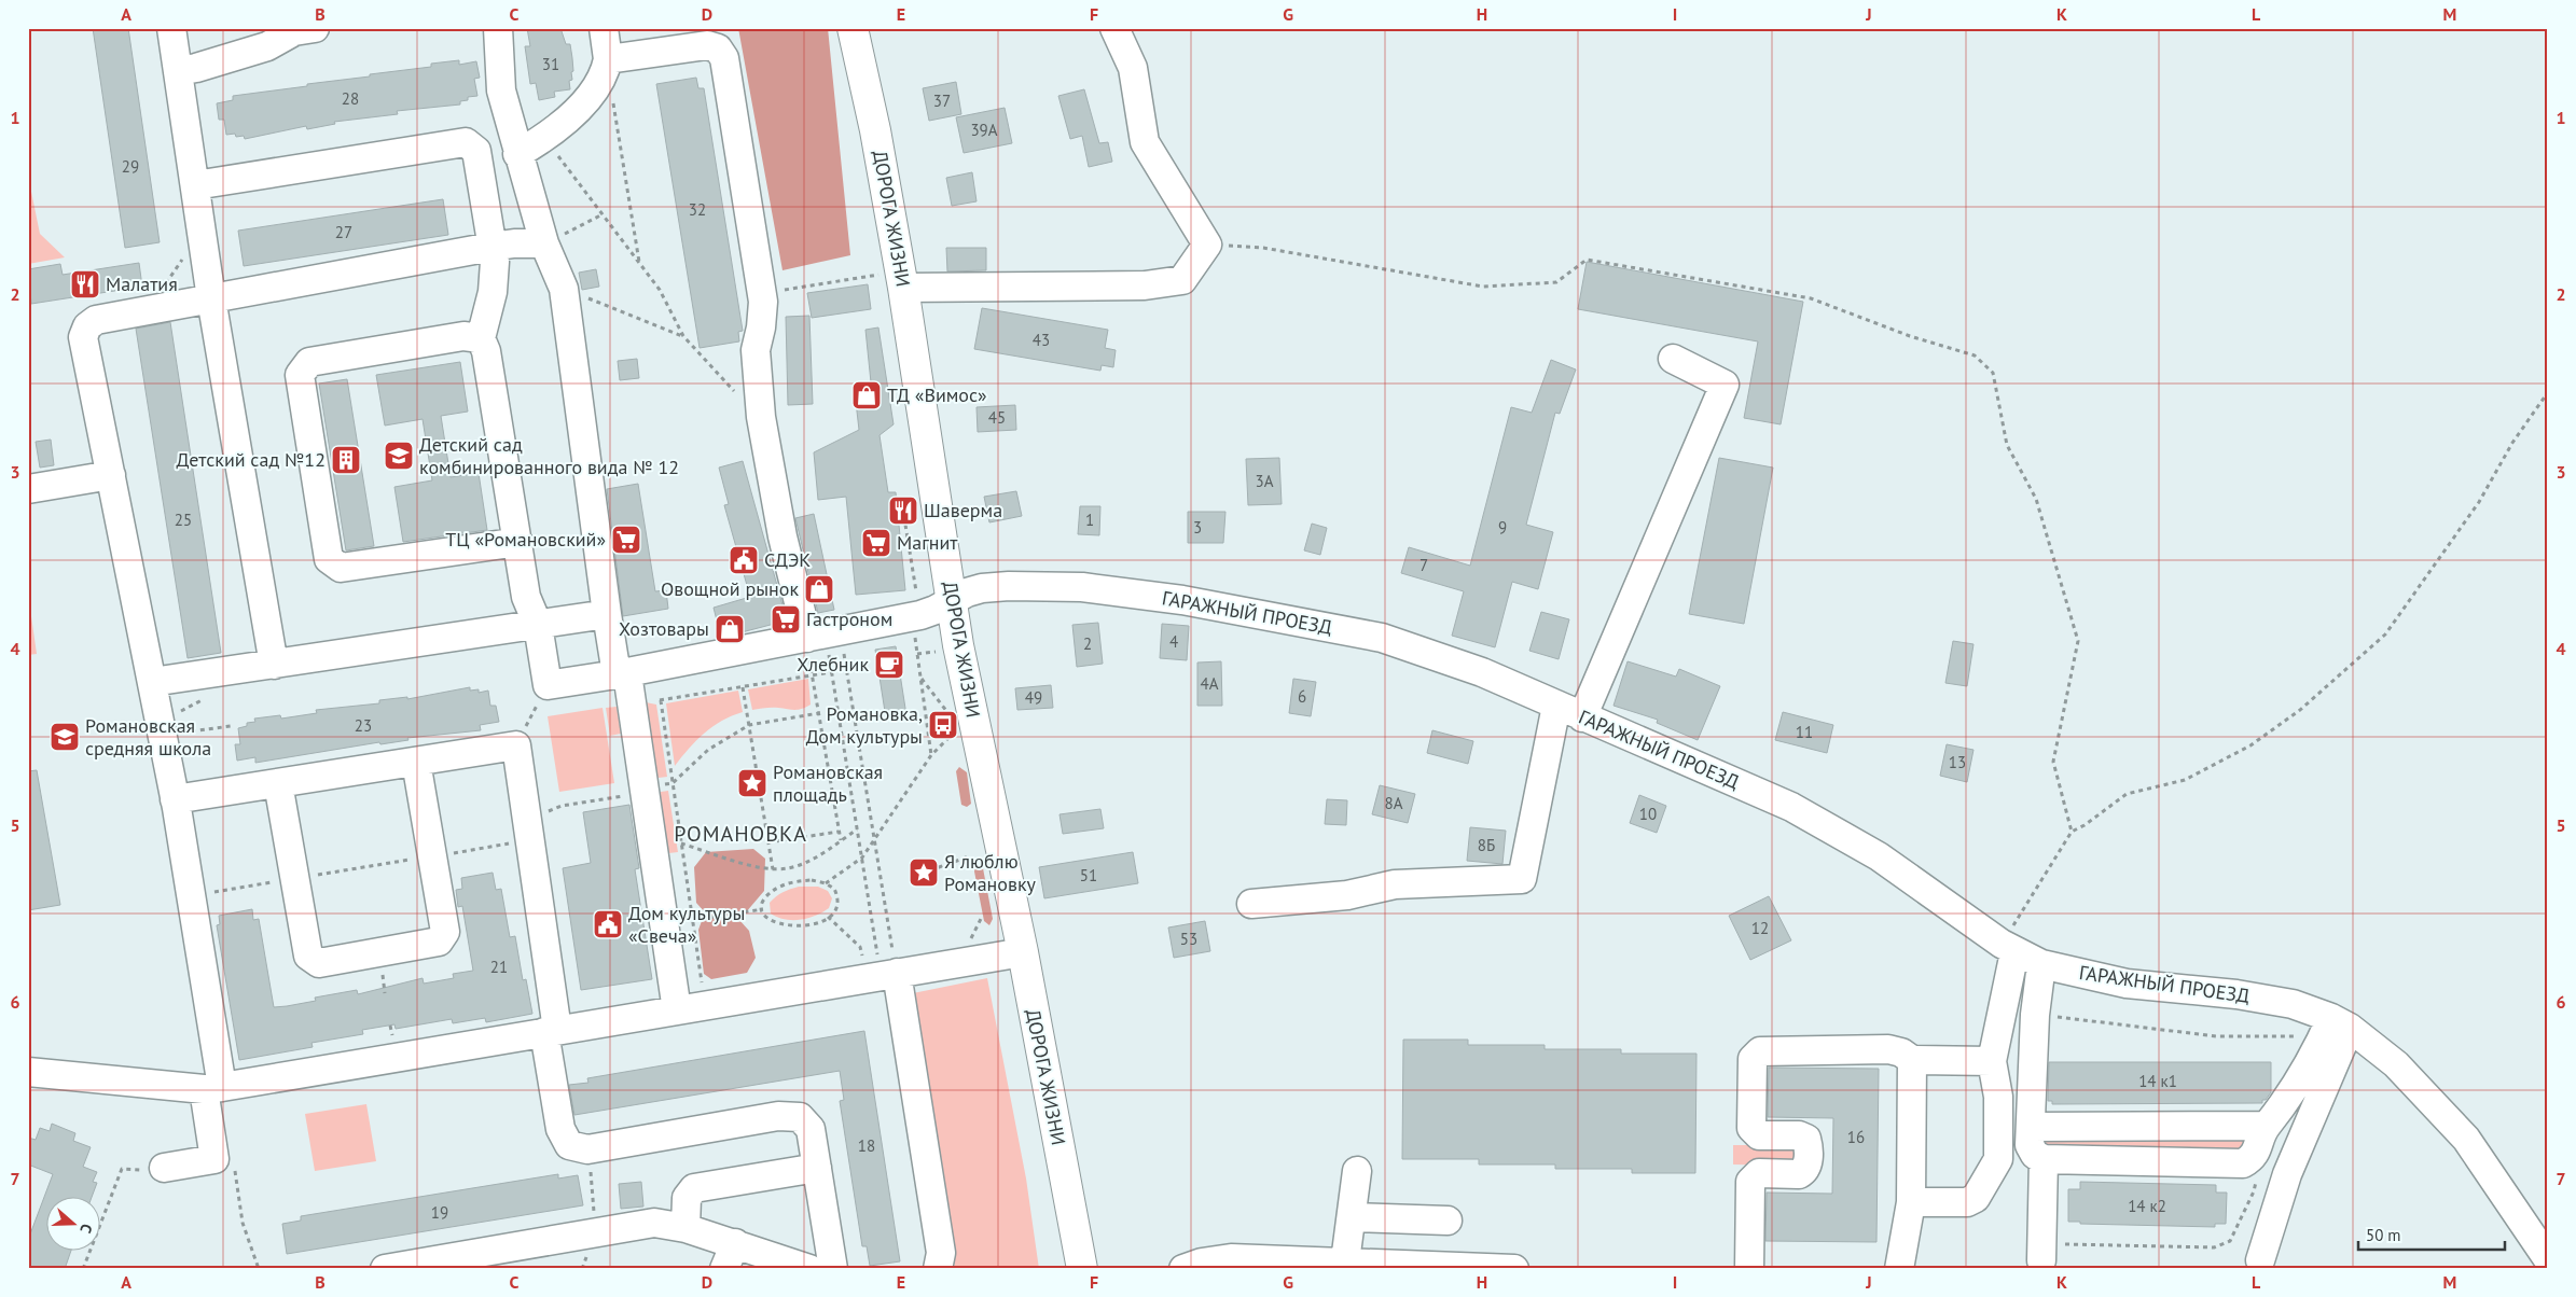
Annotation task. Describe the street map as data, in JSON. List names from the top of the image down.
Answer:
{
  "streets": {
    "main road": ["ДОРОГА ЖИЗНИ"],
    "street": ["ГАРАЖНЫЙ ПРОЕЗД"]
  },
  "crossings": [
    ["ДОРОГА ЖИЗНИ", "ГАРАЖНЫЙ ПРОЕЗД"]
  ],
  "districts": ["РОМАНОВКА"],
  "places": {
    "restaurant": ["Малатия", "Шаверма"],
    "shop": ["ТД «Вимос»", "Овощной рынок", "Хозтовары"],
    "school or university": ["Детский сад комбинированного вида № 12", "Романовская средняя школа"],
    "building": ["Детский сад №12"],
    "supermarket": ["ТЦ «Романовский»", "Магнит", "Гастроном"],
    "public building": ["СДЭК", "Дом культуры «Свеча»"],
    "cafe": ["Хлебник"],
    "bus stop": ["Романовка, Дом культуры"],
    "place": ["Романовская площадь", "Я люблю Романовку"]
  },
  "house_numbers": [
    "31",
    "28",
    "37",
    "39А",
    "29",
    "32",
    "27",
    "43",
    "45",
    "3А",
    "25",
    "1",
    "3",
    "9",
    "7",
    "4",
    "2",
    "4А",
    "6",
    "49",
    "23",
    "11",
    "13",
    "8А",
    "10",
    "8Б",
    "51",
    "12",
    "53",
    "21",
    "14 к1",
    "16",
    "18",
    "14 к2",
    "19"
  ],
  "scale_bar": "50 m",
  "north": "right",
  "grid": {
    "columns": [
      "A",
      "B",
      "C",
      "D",
      "E",
      "F",
      "G",
      "H",
      "I",
      "J",
      "K",
      "L",
      "M"
    ],
    "rows": [
      "1",
      "2",
      "3",
      "4",
      "5",
      "6",
      "7"
    ]
  }
}
